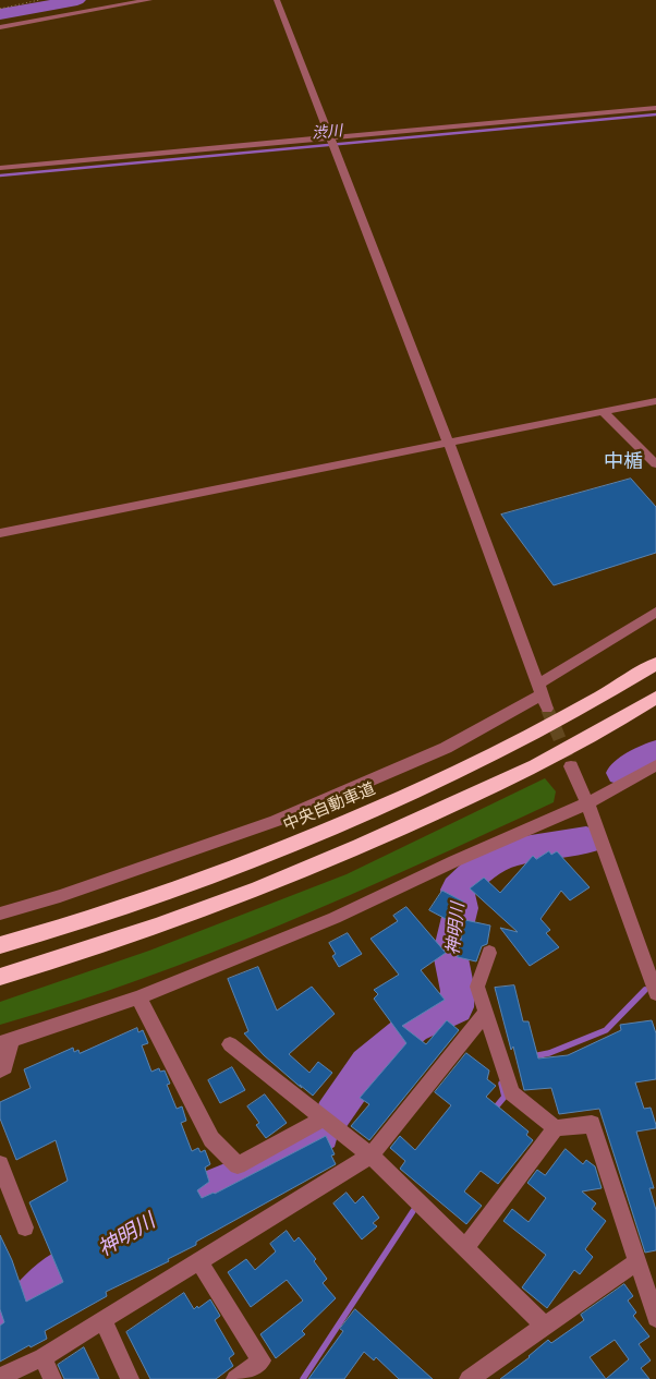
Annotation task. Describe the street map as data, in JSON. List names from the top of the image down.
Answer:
{
  "streets": {
    "highway": ["中央自動車道"]
  },
  "districts": ["中楯"],
  "water": ["渋川", "神明川"]
}
